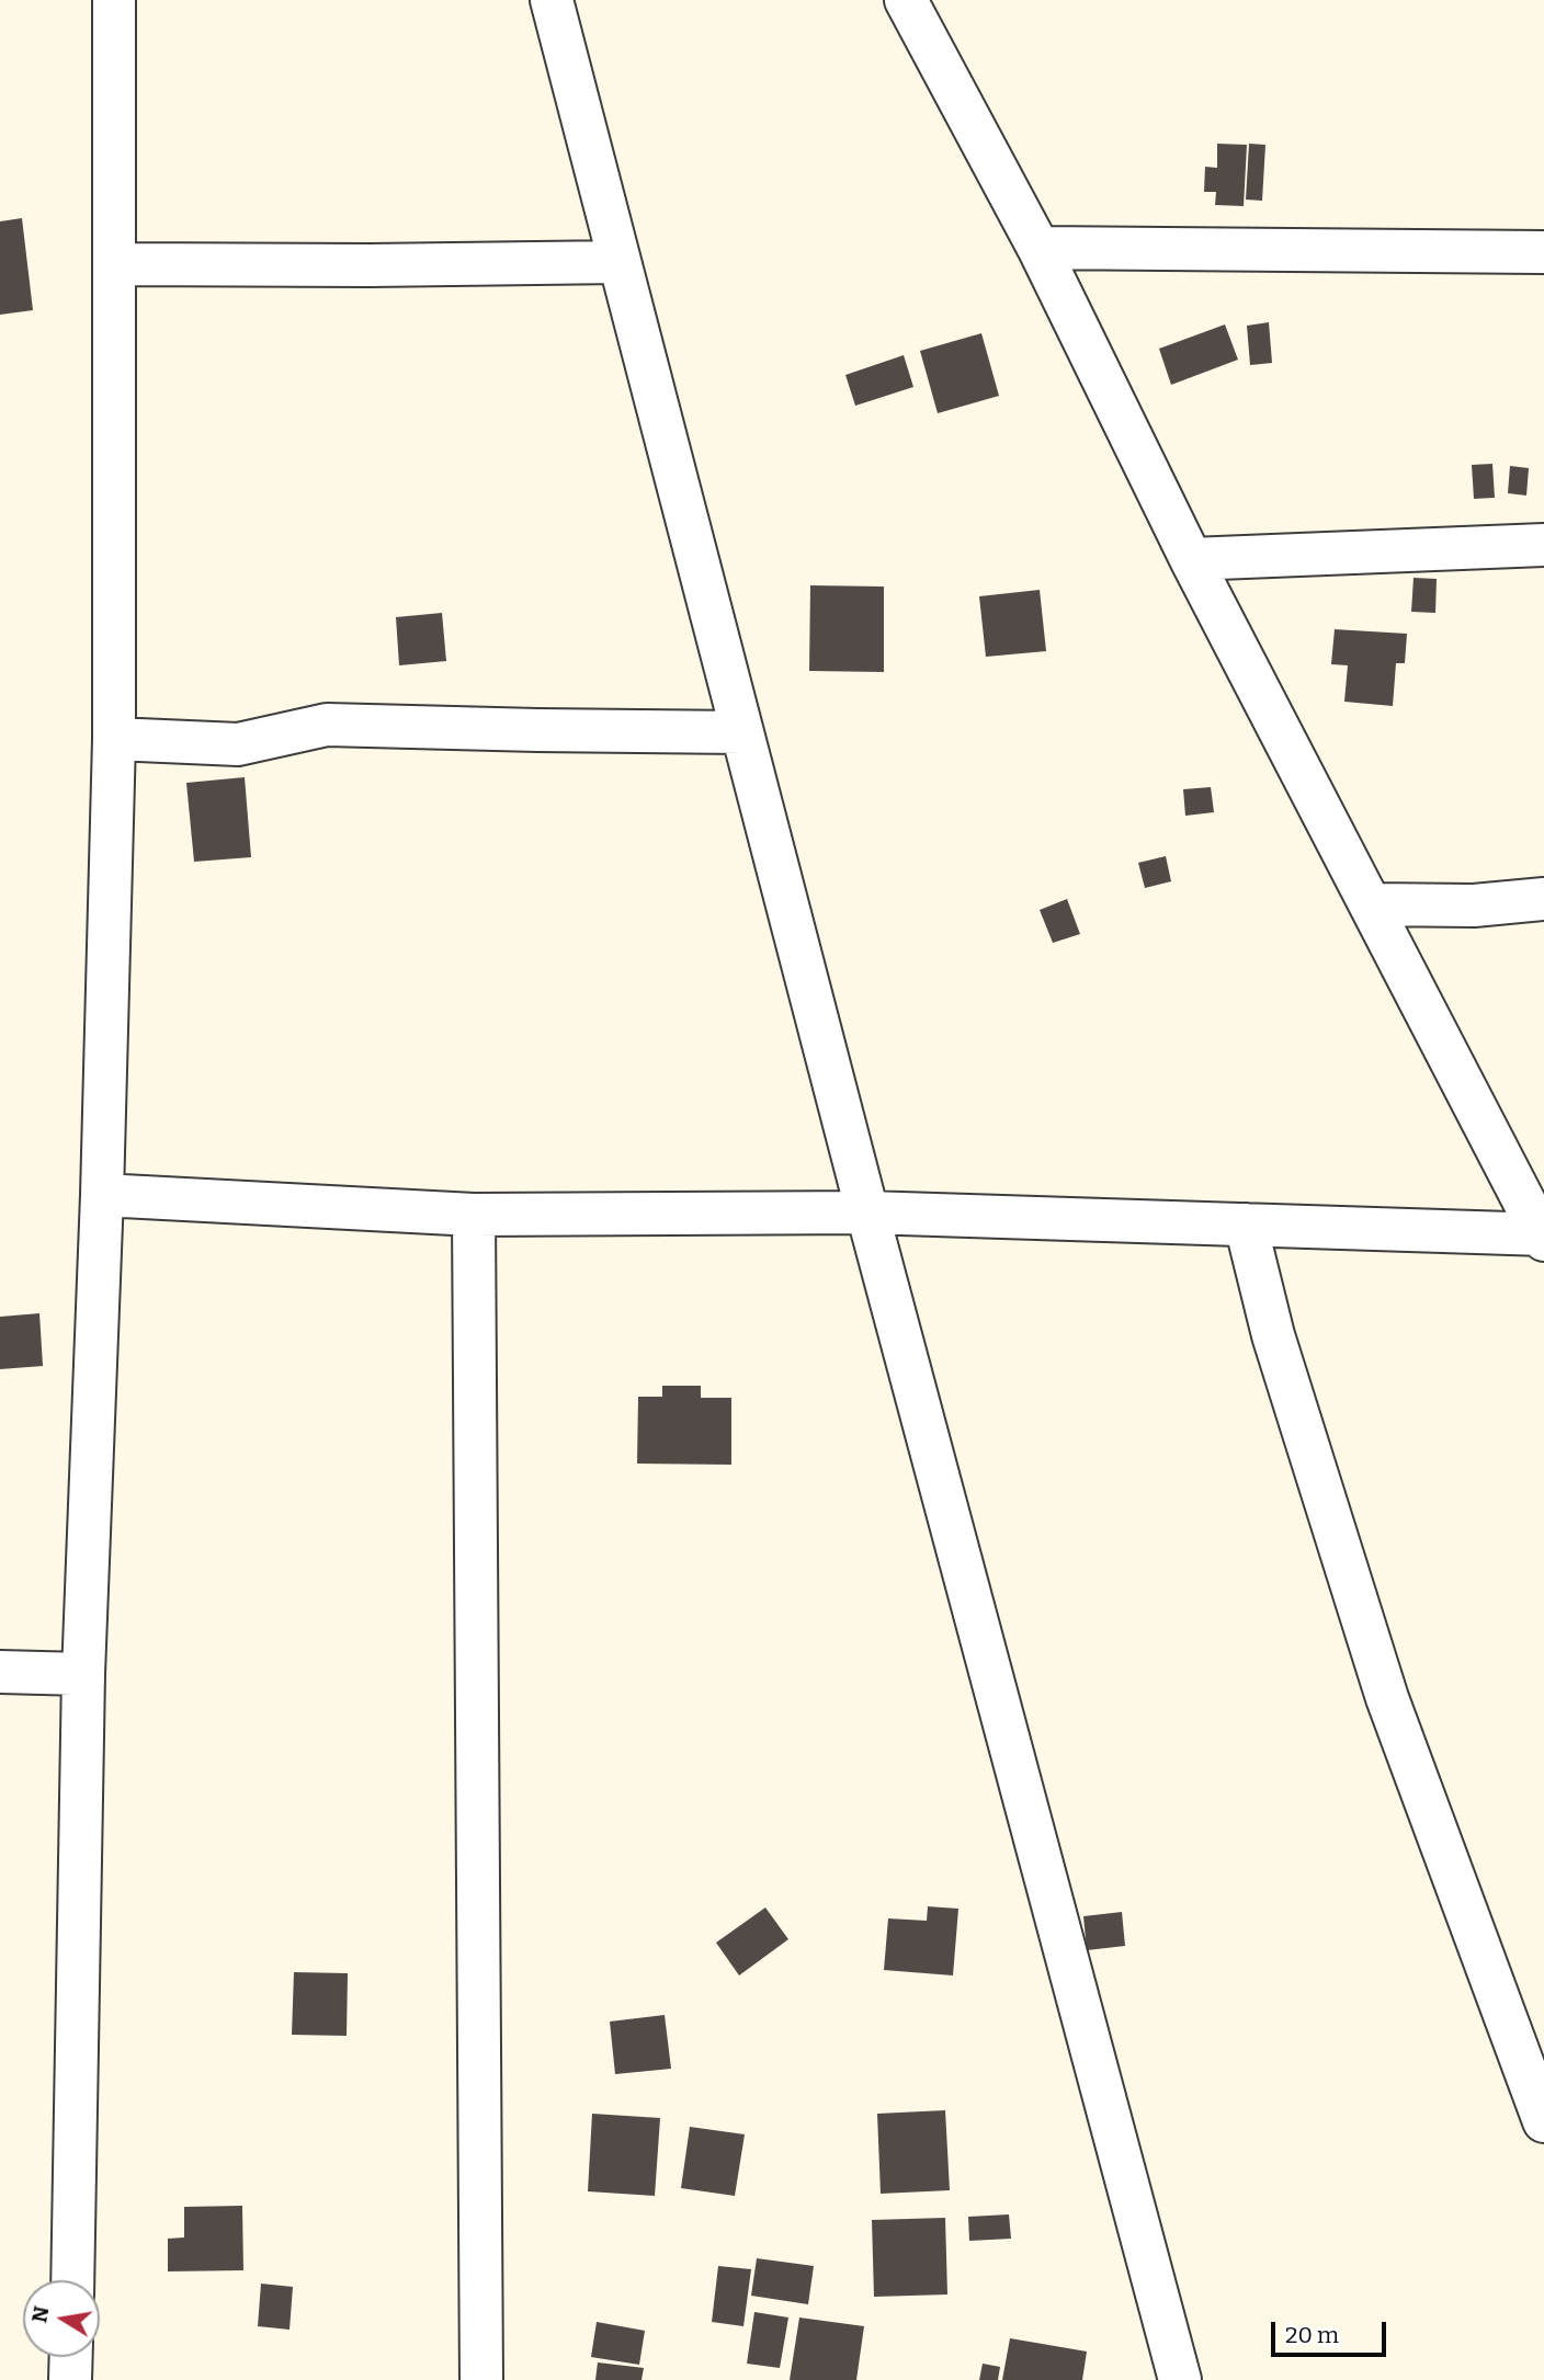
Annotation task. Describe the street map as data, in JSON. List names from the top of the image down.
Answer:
{
  "scale_bar": "20 m",
  "north": "left"
}
